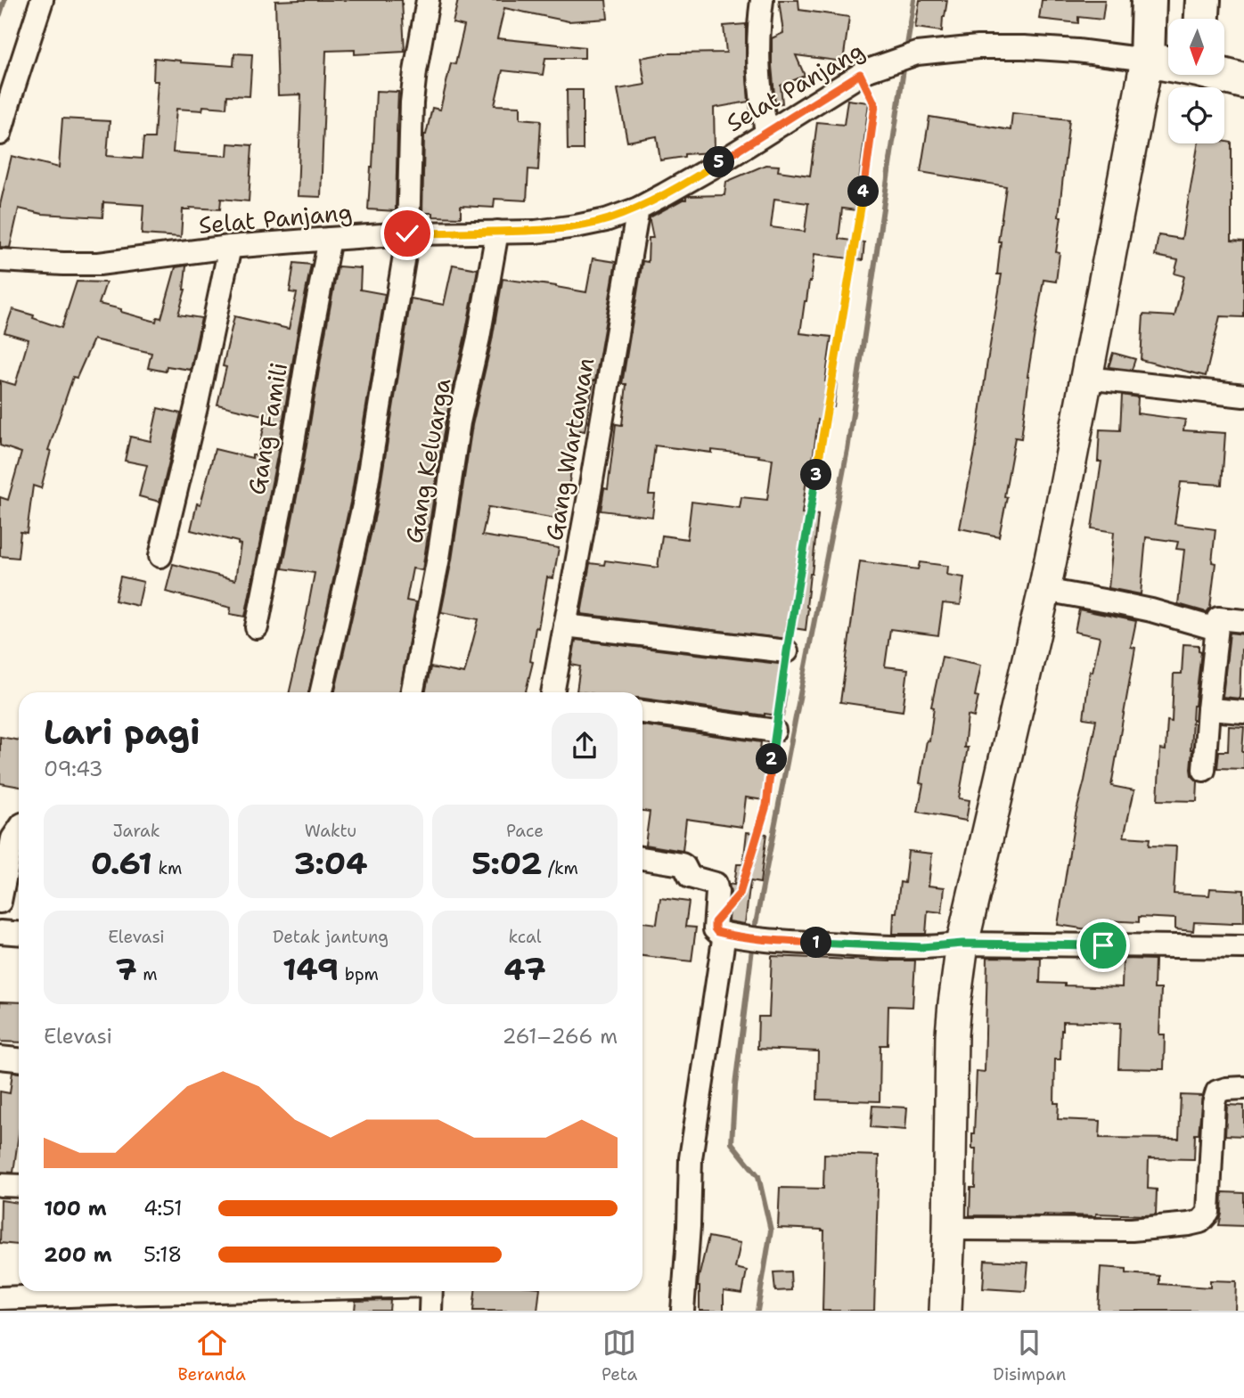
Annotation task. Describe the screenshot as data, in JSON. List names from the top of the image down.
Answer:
{
  "streets": {
    "street": [
      "Selat Panjang",
      "Gang Famili",
      "Gang Wartawan",
      "Gang Keluarga"
    ]
  },
  "crossings": [
    ["Selat Panjang", "Gang Famili"],
    ["Selat Panjang", "Gang Wartawan"],
    ["Selat Panjang", "Gang Keluarga"]
  ],
  "north": "bottom",
  "page": {
    "pins": [
      "5",
      "4",
      "3",
      "2",
      "1"
    ],
    "heading": ["Lari pagi", "09:43"],
    "stats": [
      ["Jarak", "0.61 km"],
      ["Waktu", "3:04"],
      ["Pace", "5:02 /km"],
      ["Elevasi", "7 m"],
      ["Detak jantung", "149 bpm"],
      ["kcal", "47"]
    ],
    "chart": ["Elevasi", "261–266 m"],
    "list": [
      {
        "name": "100 m",
        "note": "4:51"
      },
      {
        "name": "200 m",
        "note": "5:18"
      }
    ],
    "tabs": ["Beranda", "Peta", "Disimpan"]
  }
}
